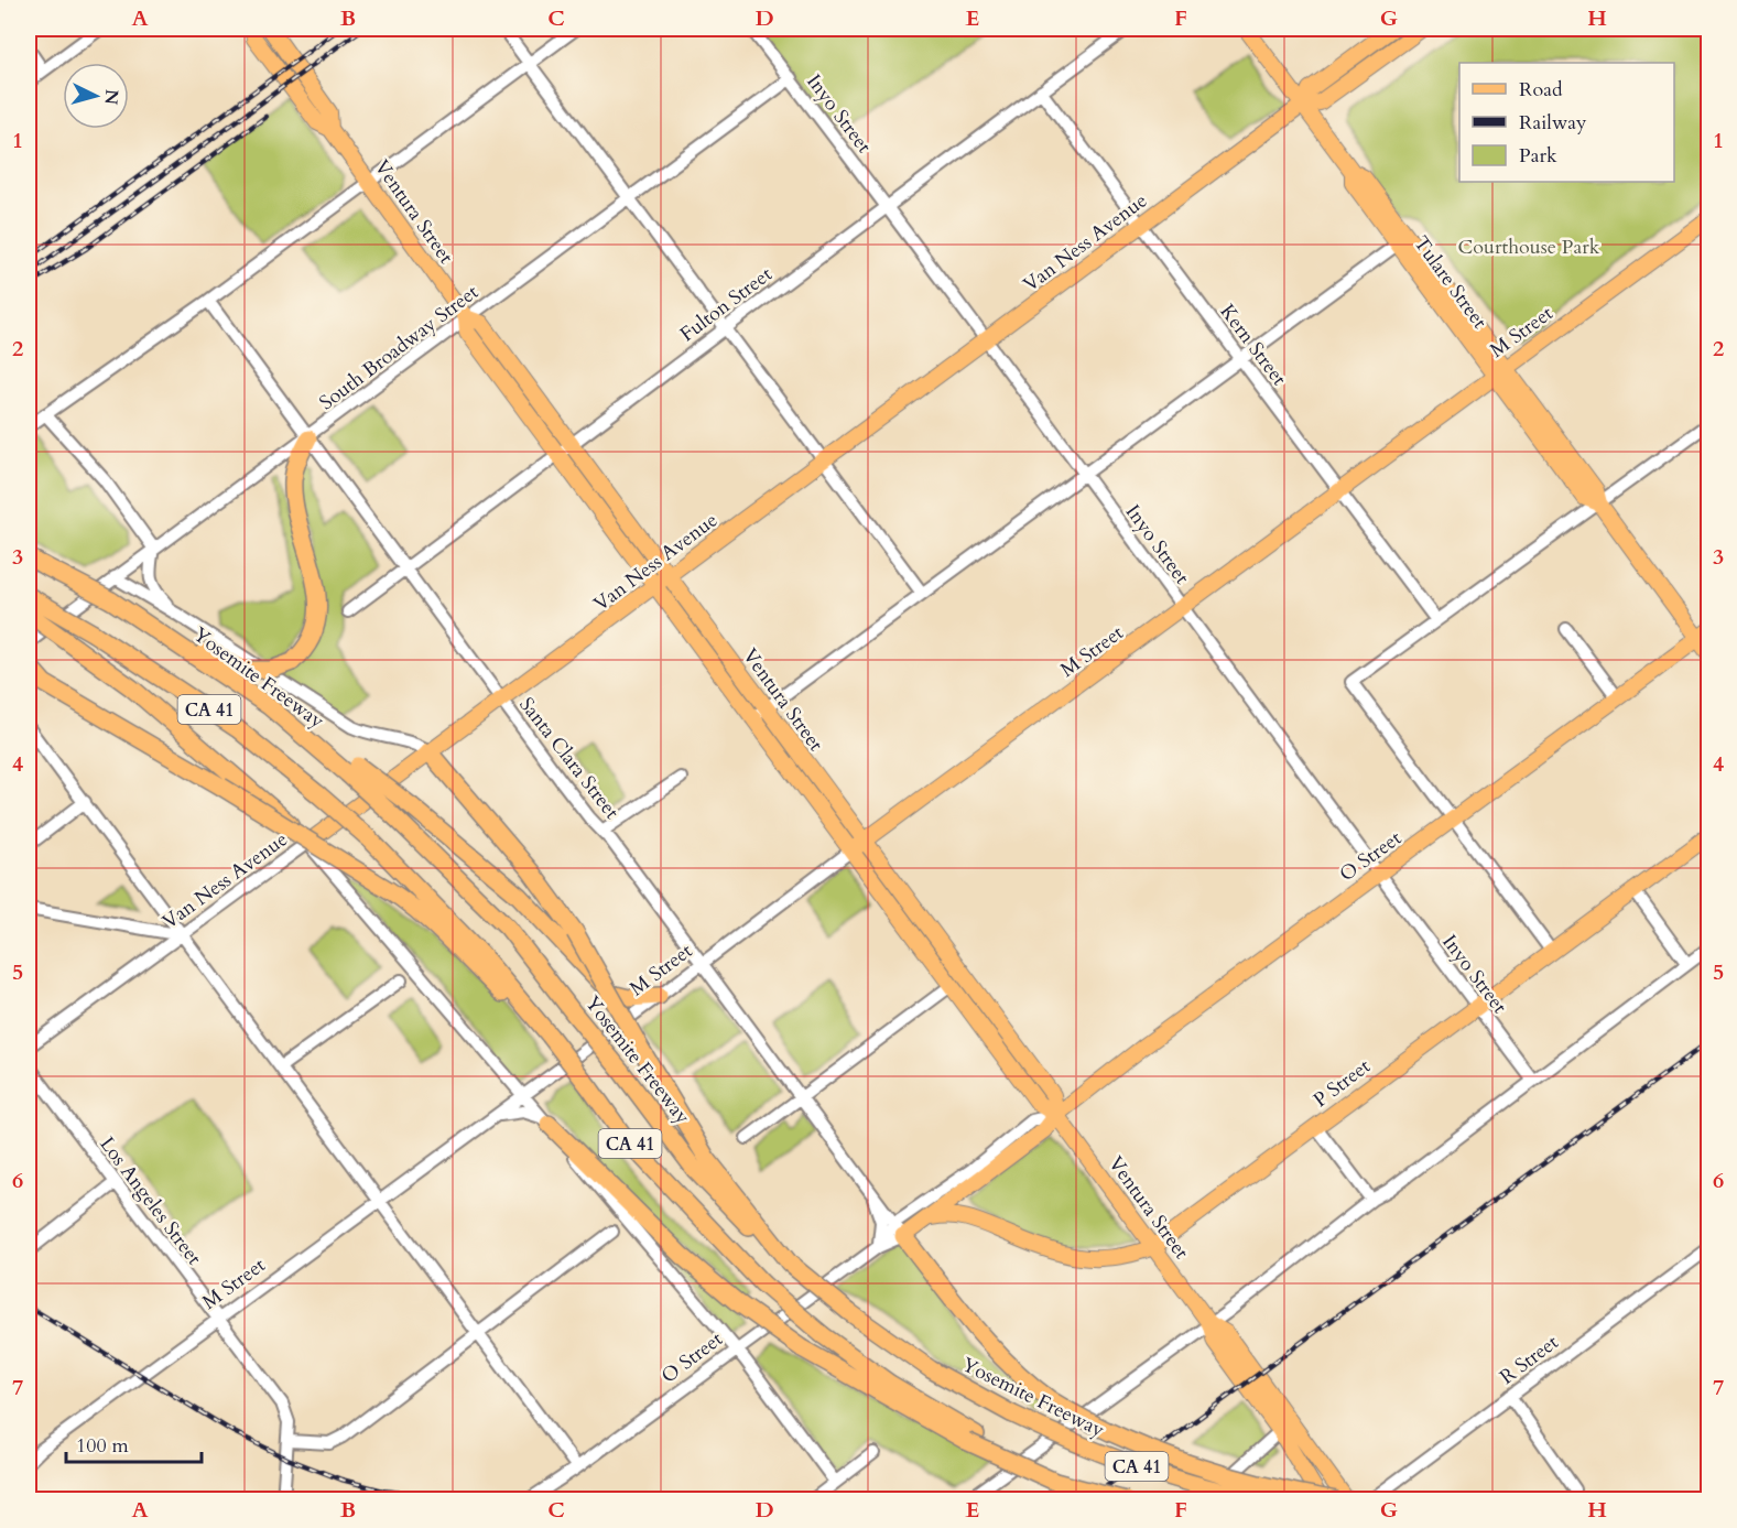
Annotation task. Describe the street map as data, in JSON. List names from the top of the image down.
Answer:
{
  "streets": {
    "highway": ["Yosemite Freeway", "CA 41"],
    "main road": [
      "Ventura Street",
      "Van Ness Avenue",
      "Tulare Street",
      "M Street",
      "O Street",
      "P Street"
    ],
    "street": [
      "Inyo Street",
      "Fulton Street",
      "Kern Street",
      "South Broadway Street",
      "Santa Clara Street",
      "Los Angeles Street",
      "R Street"
    ]
  },
  "crossings": [
    ["Inyo Street", "Van Ness Avenue"],
    ["Inyo Street", "Fulton Street"],
    ["Inyo Street", "M Street"],
    ["Inyo Street", "South Broadway Street"],
    ["Inyo Street", "O Street"],
    ["Inyo Street", "P Street"],
    ["Ventura Street", "Van Ness Avenue"],
    ["Ventura Street", "Fulton Street"],
    ["Ventura Street", "M Street"],
    ["Ventura Street", "South Broadway Street"],
    ["Ventura Street", "O Street"],
    ["Ventura Street", "P Street"],
    ["Van Ness Avenue", "Tulare Street"],
    ["Van Ness Avenue", "Kern Street"],
    ["Van Ness Avenue", "Santa Clara Street"],
    ["Tulare Street", "M Street"],
    ["Tulare Street", "O Street"],
    ["Fulton Street", "Kern Street"],
    ["Fulton Street", "Santa Clara Street"],
    ["M Street", "Kern Street"],
    ["M Street", "Santa Clara Street"],
    ["M Street", "Los Angeles Street"],
    ["South Broadway Street", "Santa Clara Street"],
    ["Santa Clara Street", "O Street"],
    ["O Street", "P Street"]
  ],
  "parks": ["Courthouse Park"],
  "legend": ["Road", "Railway", "Park"],
  "scale_bar": "100 m",
  "north": "right",
  "grid": {
    "columns": [
      "A",
      "B",
      "C",
      "D",
      "E",
      "F",
      "G",
      "H"
    ],
    "rows": [
      "1",
      "2",
      "3",
      "4",
      "5",
      "6",
      "7"
    ]
  }
}
